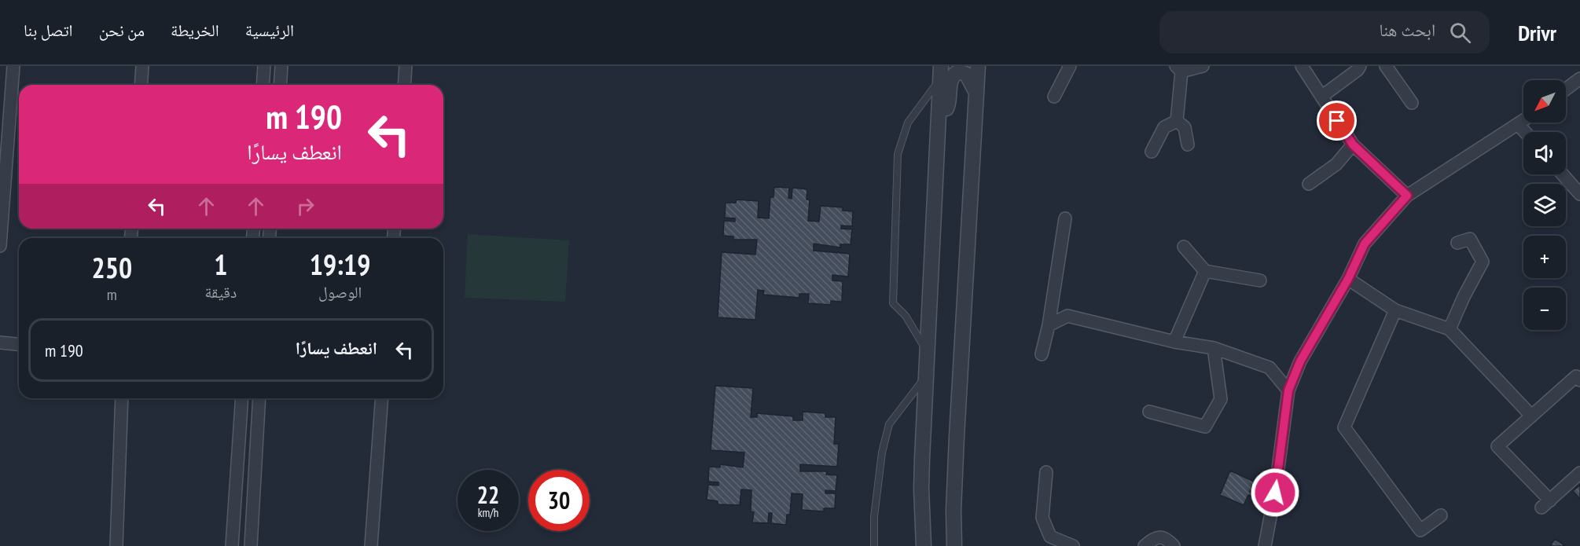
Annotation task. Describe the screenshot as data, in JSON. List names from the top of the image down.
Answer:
{
  "north": "bottom left",
  "page": {
    "header": "Drivr",
    "search": "ابحث هنا",
    "nav": [
      "الرئيسية",
      "الخريطة",
      "من نحن",
      "اتصل بنا"
    ],
    "map_buttons": ["+", "−"],
    "turn": ["190 m", "انعطف يسارًا"],
    "eta": [
      "19:19",
      "الوصول",
      "1",
      "دقيقة",
      "250",
      "m"
    ],
    "list": [
      {
        "name": "انعطف يسارًا",
        "value": "190 m"
      }
    ],
    "speed": "22 km/h",
    "limit": "30"
  }
}
